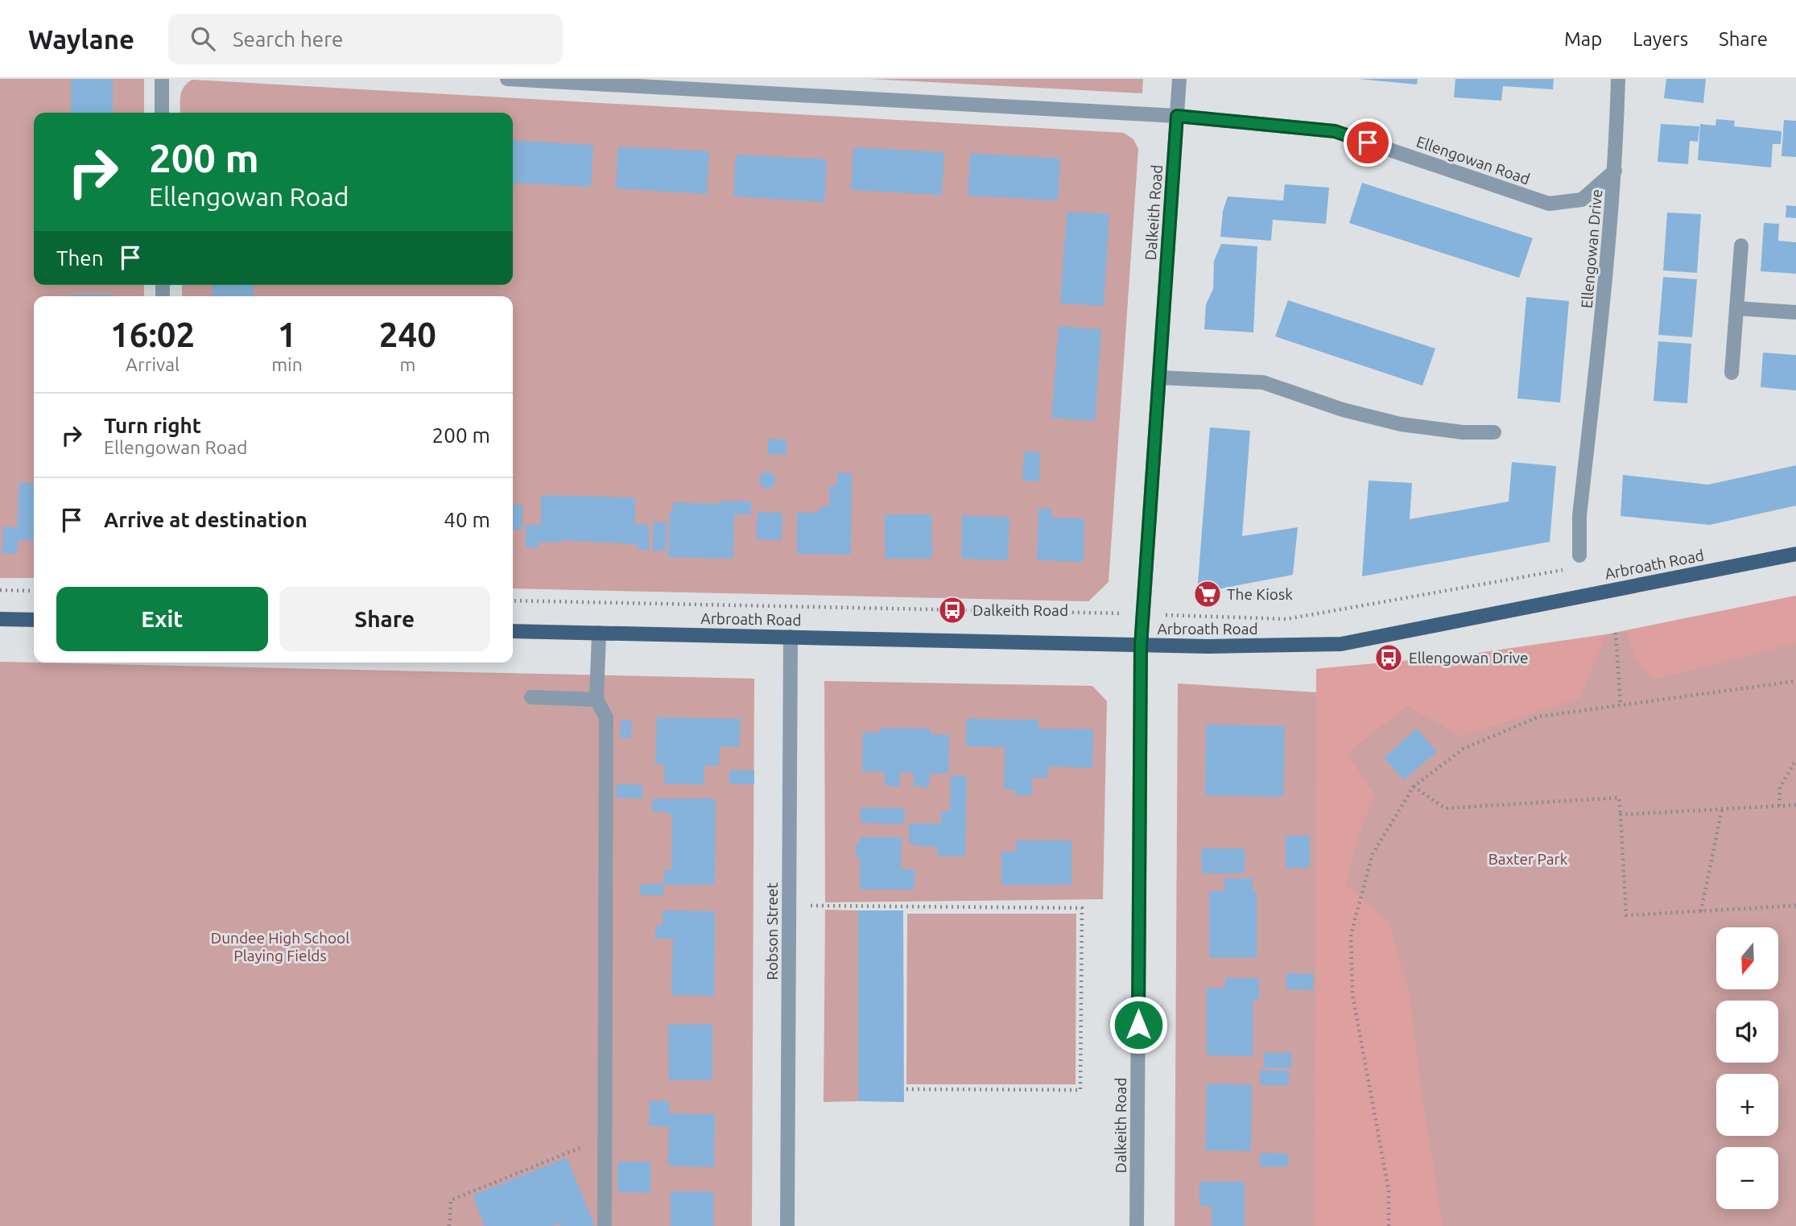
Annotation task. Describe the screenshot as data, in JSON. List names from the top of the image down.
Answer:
{
  "streets": {
    "main road": ["Arbroath Road"],
    "street": [
      "Ellengowan Road",
      "Dalkeith Road",
      "Ellengowan Drive",
      "Robson Street"
    ]
  },
  "crossings": [
    ["Ellengowan Road", "Dalkeith Road"],
    ["Ellengowan Road", "Ellengowan Drive"],
    ["Dalkeith Road", "Arbroath Road"],
    ["Arbroath Road", "Robson Street"]
  ],
  "parks": ["Baxter Park", "Dundee High School Playing Fields"],
  "places": {
    "supermarket": ["The Kiosk"],
    "bus stop": ["Dalkeith Road", "Ellengowan Drive"]
  },
  "north": "bottom",
  "page": {
    "header": "Waylane",
    "search": "Search here",
    "nav": ["Map", "Layers", "Share"],
    "turn": ["200 m", "Ellengowan Road"],
    "then": "Then",
    "eta": [
      "16:02",
      "Arrival",
      "1",
      "min",
      "240",
      "m"
    ],
    "list": [
      {
        "name": "Turn right",
        "note": "Ellengowan Road",
        "value": "200 m"
      },
      {
        "name": "Arrive at destination",
        "value": "40 m"
      }
    ],
    "buttons": ["Exit", "Share"],
    "map_buttons": ["+", "−"]
  }
}
